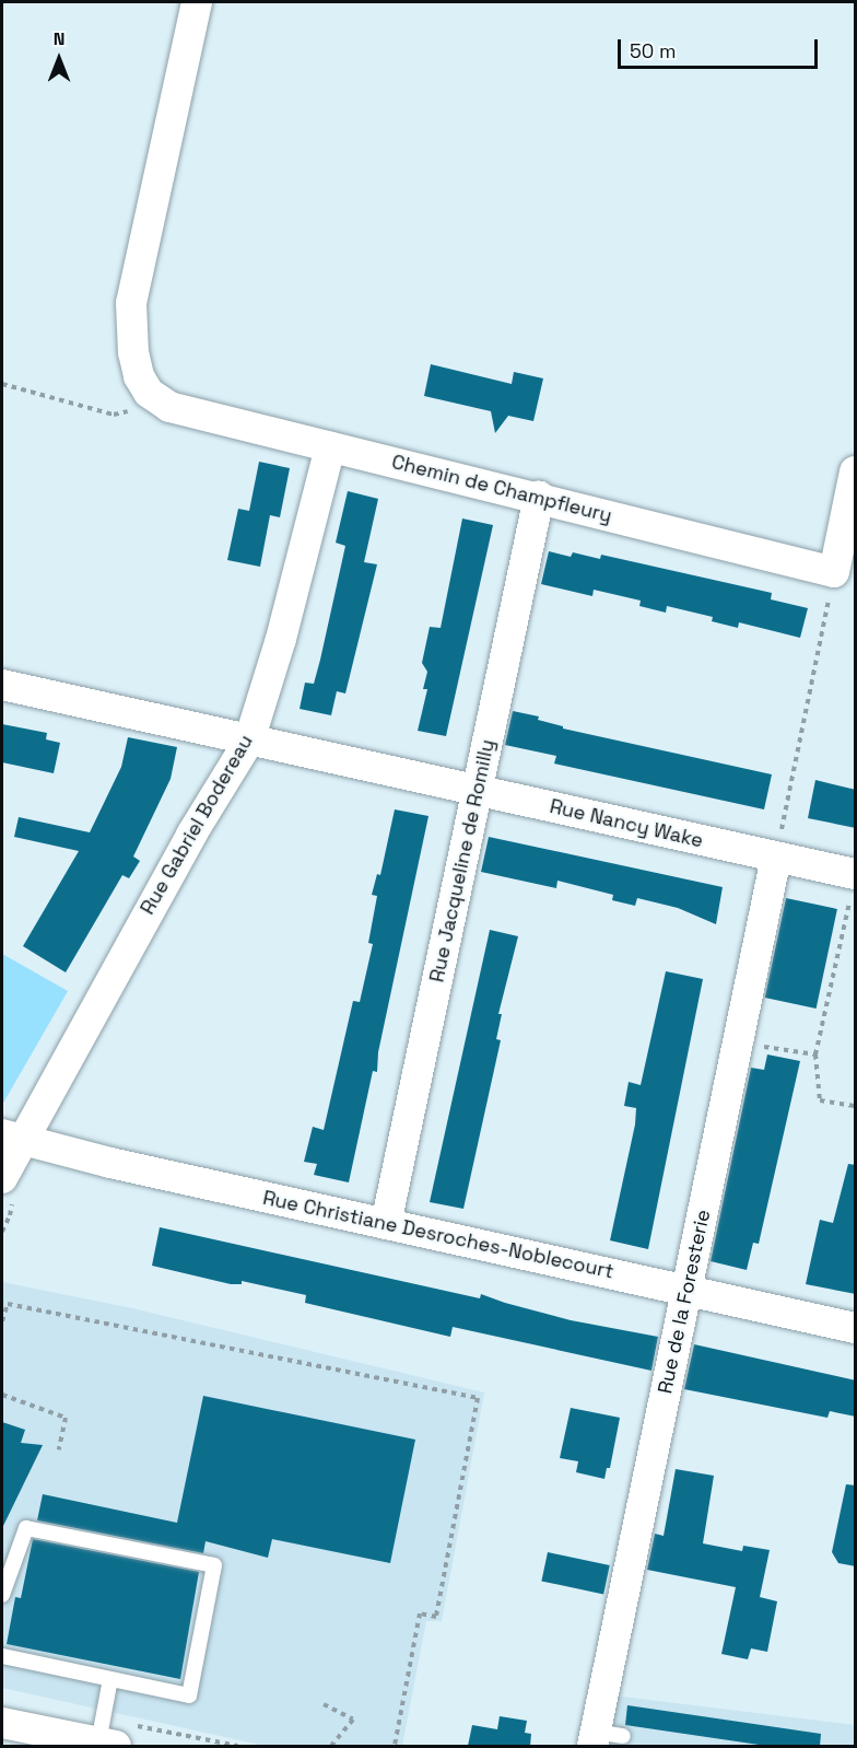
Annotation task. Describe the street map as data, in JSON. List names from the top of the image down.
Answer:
{
  "streets": {
    "street": [
      "Chemin de Champfleury",
      "Rue Nancy Wake",
      "Rue Gabriel Bodereau",
      "Rue Jacqueline de Romilly",
      "Rue Christiane Desroches-Noblecourt",
      "Rue de la Foresterie"
    ]
  },
  "crossings": [
    ["Chemin de Champfleury", "Rue Gabriel Bodereau"],
    ["Chemin de Champfleury", "Rue Jacqueline de Romilly"],
    ["Rue Nancy Wake", "Rue Gabriel Bodereau"],
    ["Rue Nancy Wake", "Rue Jacqueline de Romilly"],
    ["Rue Nancy Wake", "Rue de la Foresterie"],
    ["Rue Gabriel Bodereau", "Rue Christiane Desroches-Noblecourt"],
    ["Rue Jacqueline de Romilly", "Rue Christiane Desroches-Noblecourt"],
    ["Rue Christiane Desroches-Noblecourt", "Rue de la Foresterie"]
  ],
  "scale_bar": "50 m",
  "north": "top"
}
